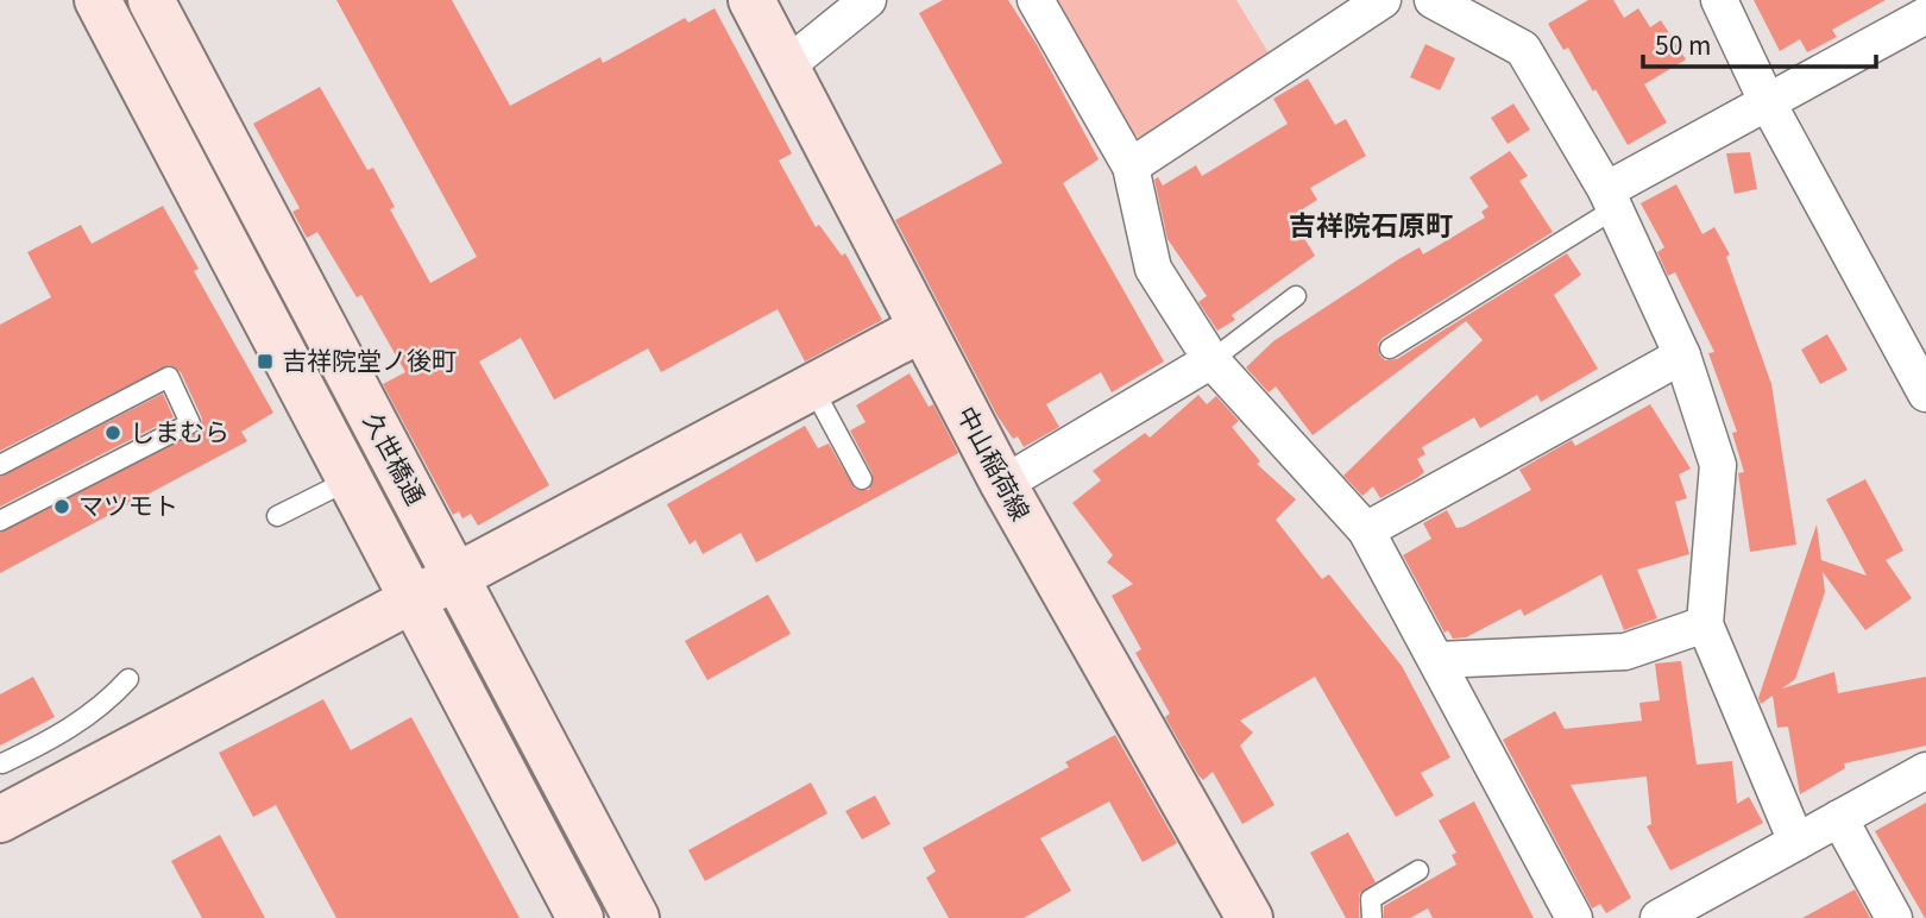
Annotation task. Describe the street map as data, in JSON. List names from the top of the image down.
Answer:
{
  "streets": {
    "street": ["久世橋通", "中山稲荷線"]
  },
  "districts": ["吉祥院石原町"],
  "places": {
    "transit": ["吉祥院堂ノ後町"],
    "other": ["しまむら", "マツモト"]
  },
  "scale_bar": "50 m"
}
